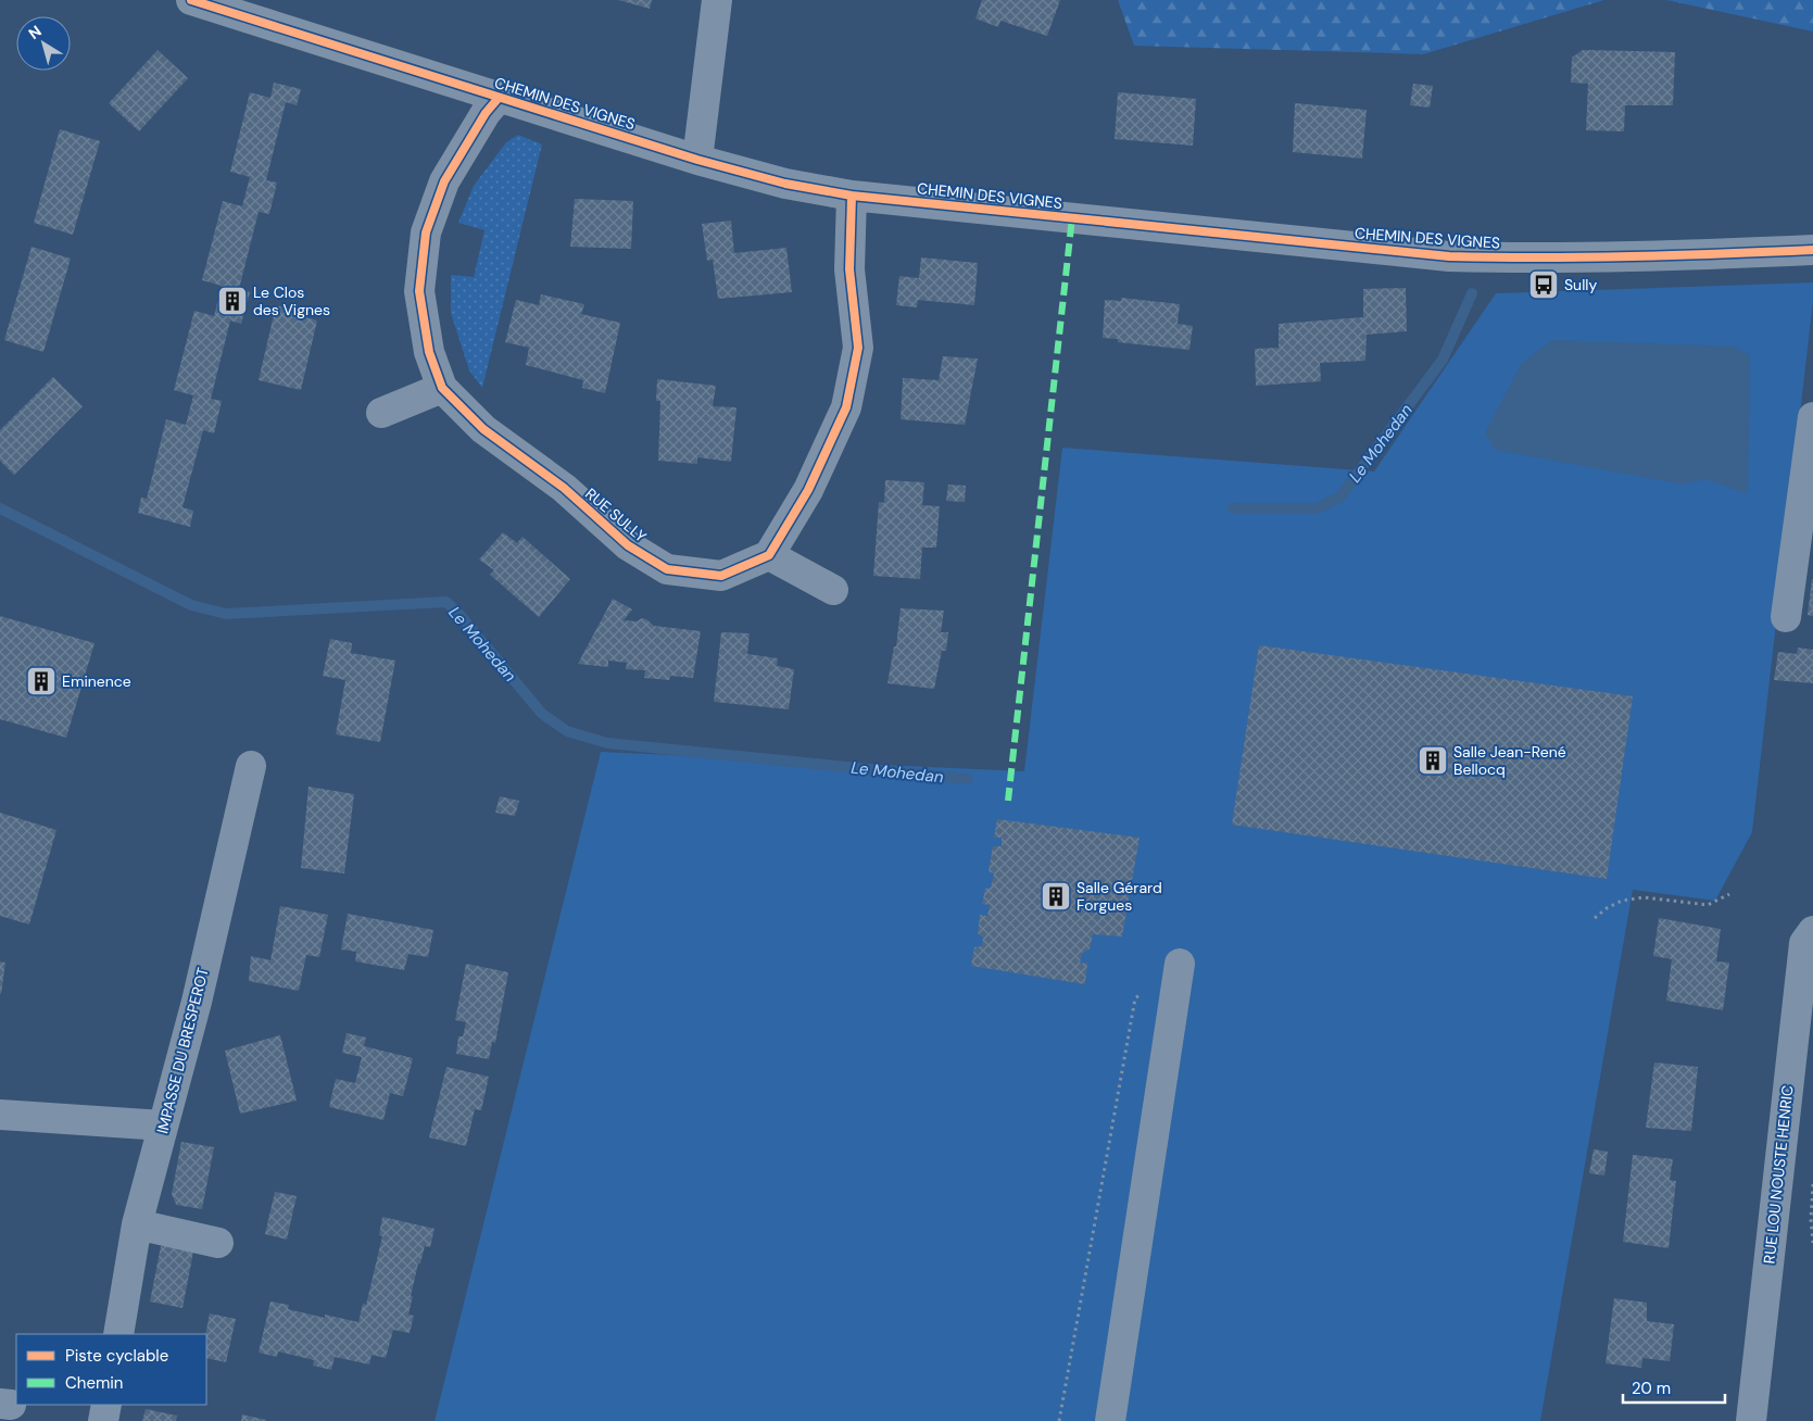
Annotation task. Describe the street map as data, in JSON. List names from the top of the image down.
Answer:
{
  "streets": {
    "street": [
      "CHEMIN DES VIGNES",
      "RUE SULLY",
      "IMPASSE DU BRESPEROT",
      "RUE LOU NOUSTE HENRIC"
    ]
  },
  "crossings": [
    ["CHEMIN DES VIGNES", "RUE SULLY"]
  ],
  "water": ["Le Mohedan"],
  "places": {
    "bus stop": ["Sully"],
    "building": [
      "Le Clos des Vignes",
      "Eminence",
      "Salle Jean-René Bellocq",
      "Salle Gérard Forgues"
    ]
  },
  "legend": ["Piste cyclable", "Chemin"],
  "scale_bar": "20 m",
  "north": "top left"
}
